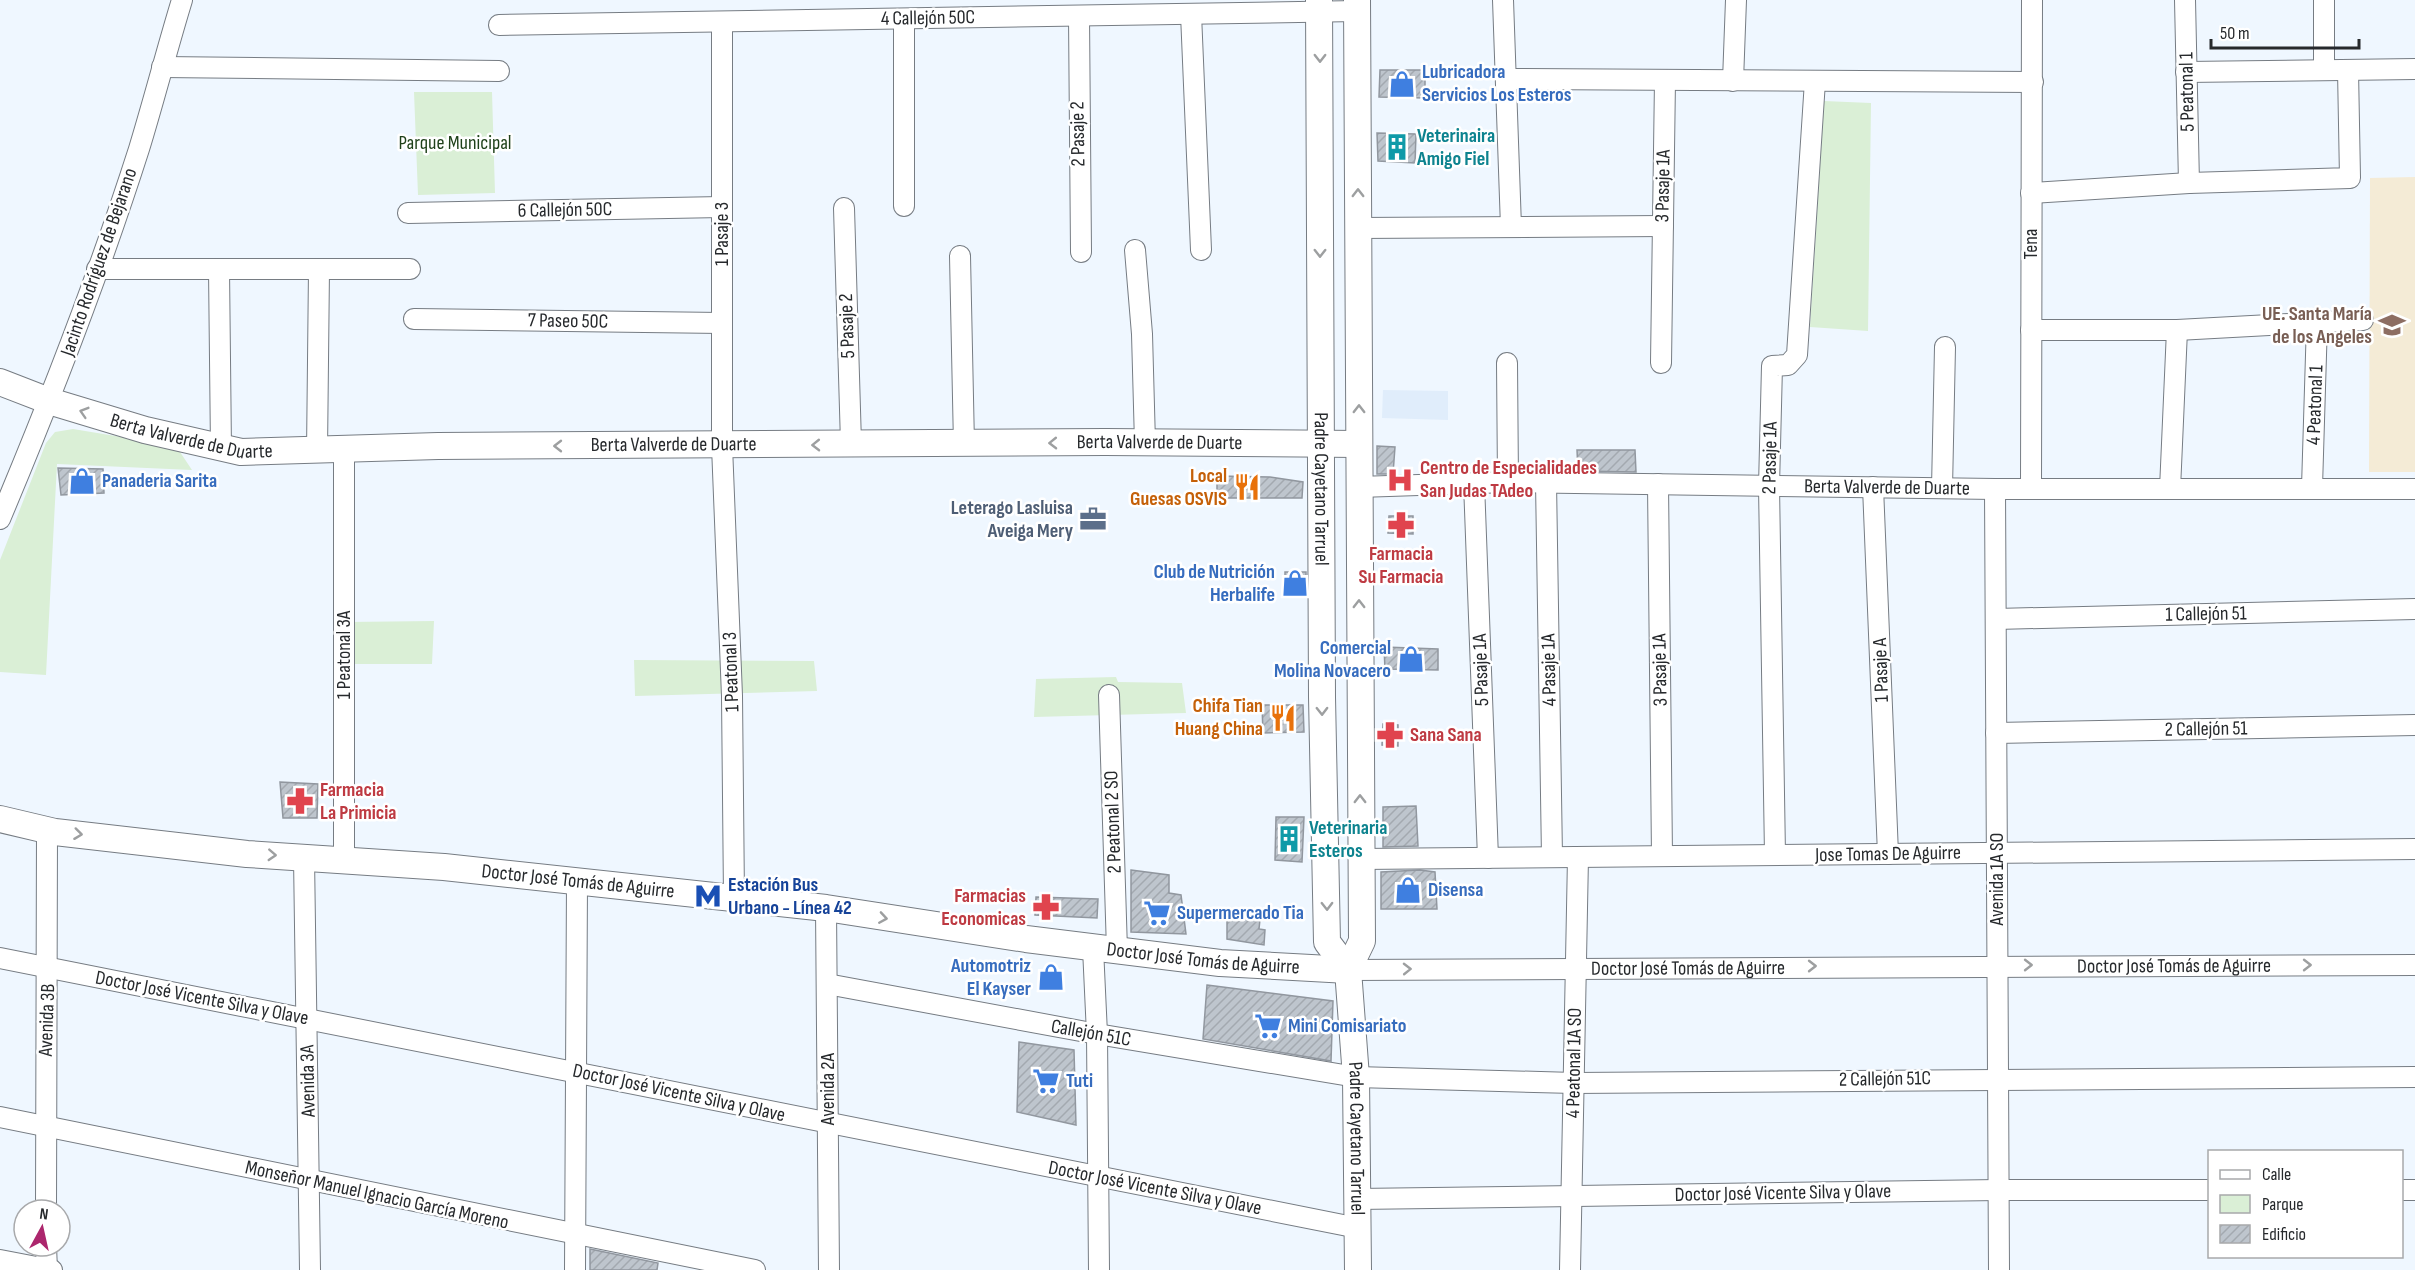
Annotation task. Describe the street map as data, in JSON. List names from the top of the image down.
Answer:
{
  "streets": {
    "street": [
      "4 Callejón 50C",
      "5 Peatonal 1",
      "2 Pasaje 2",
      "3 Pasaje 1A",
      "6 Callejón 50C",
      "1 Pasaje 3",
      "Tena",
      "Jacinto Rodríguez de Bejarano",
      "7 Paseo 50C",
      "5 Pasaje 2",
      "4 Peatonal 1",
      "Berta Valverde de Duarte",
      "2 Pasaje 1A",
      "Padre Cayetano Tarruel",
      "1 Callejón 51",
      "1 Peatonal 3A",
      "5 Pasaje 1A",
      "4 Pasaje 1A",
      "1 Pasaje A",
      "1 Peatonal 3",
      "2 Callejón 51",
      "2 Peatonal 2 SO",
      "Jose Tomas De Aguirre",
      "Avenida 1A SO",
      "Doctor José Tomás de Aguirre",
      "Doctor José Vicente Silva y Olave",
      "Avenida 3B",
      "Callejón 51C",
      "4 Peatonal 1A SO",
      "2 Callejón 51C",
      "Avenida 3A",
      "Avenida 2A",
      "Monseñor Manuel Ignacio García Moreno"
    ]
  },
  "crossings": [
    ["4 Callejón 50C", "2 Pasaje 2"],
    ["4 Callejón 50C", "1 Pasaje 3"],
    ["4 Callejón 50C", "Padre Cayetano Tarruel"],
    ["3 Pasaje 1A", "Berta Valverde de Duarte"],
    ["3 Pasaje 1A", "Jose Tomas De Aguirre"],
    ["6 Callejón 50C", "1 Pasaje 3"],
    ["1 Pasaje 3", "7 Paseo 50C"],
    ["1 Pasaje 3", "Berta Valverde de Duarte"],
    ["1 Pasaje 3", "1 Peatonal 3"],
    ["Tena", "Berta Valverde de Duarte"],
    ["Jacinto Rodríguez de Bejarano", "Berta Valverde de Duarte"],
    ["5 Pasaje 2", "Berta Valverde de Duarte"],
    ["4 Peatonal 1", "Berta Valverde de Duarte"],
    ["Berta Valverde de Duarte", "2 Pasaje 1A"],
    ["Berta Valverde de Duarte", "Padre Cayetano Tarruel"],
    ["Berta Valverde de Duarte", "1 Peatonal 3A"],
    ["Berta Valverde de Duarte", "5 Pasaje 1A"],
    ["Berta Valverde de Duarte", "4 Pasaje 1A"],
    ["Berta Valverde de Duarte", "1 Pasaje A"],
    ["Berta Valverde de Duarte", "1 Peatonal 3"],
    ["Berta Valverde de Duarte", "Avenida 1A SO"],
    ["2 Pasaje 1A", "Jose Tomas De Aguirre"],
    ["Padre Cayetano Tarruel", "Jose Tomas De Aguirre"],
    ["Padre Cayetano Tarruel", "Doctor José Tomás de Aguirre"],
    ["Padre Cayetano Tarruel", "Doctor José Vicente Silva y Olave"],
    ["Padre Cayetano Tarruel", "Callejón 51C"],
    ["Padre Cayetano Tarruel", "2 Callejón 51C"],
    ["1 Callejón 51", "Avenida 1A SO"],
    ["1 Peatonal 3A", "Doctor José Tomás de Aguirre"],
    ["5 Pasaje 1A", "Jose Tomas De Aguirre"],
    ["4 Pasaje 1A", "Jose Tomas De Aguirre"],
    ["1 Pasaje A", "Jose Tomas De Aguirre"],
    ["1 Peatonal 3", "Doctor José Tomás de Aguirre"],
    ["2 Callejón 51", "Avenida 1A SO"],
    ["2 Peatonal 2 SO", "Doctor José Tomás de Aguirre"],
    ["2 Peatonal 2 SO", "Doctor José Vicente Silva y Olave"],
    ["2 Peatonal 2 SO", "Callejón 51C"],
    ["Jose Tomas De Aguirre", "Avenida 1A SO"],
    ["Jose Tomas De Aguirre", "4 Peatonal 1A SO"],
    ["Avenida 1A SO", "Doctor José Tomás de Aguirre"],
    ["Avenida 1A SO", "Doctor José Vicente Silva y Olave"],
    ["Avenida 1A SO", "2 Callejón 51C"],
    ["Doctor José Tomás de Aguirre", "Avenida 3B"],
    ["Doctor José Tomás de Aguirre", "4 Peatonal 1A SO"],
    ["Doctor José Tomás de Aguirre", "Avenida 3A"],
    ["Doctor José Tomás de Aguirre", "Avenida 2A"],
    ["Doctor José Vicente Silva y Olave", "Avenida 3B"],
    ["Doctor José Vicente Silva y Olave", "4 Peatonal 1A SO"],
    ["Doctor José Vicente Silva y Olave", "Avenida 3A"],
    ["Doctor José Vicente Silva y Olave", "Avenida 2A"],
    ["Avenida 3B", "Monseñor Manuel Ignacio García Moreno"],
    ["Callejón 51C", "2 Callejón 51C"],
    ["Callejón 51C", "Avenida 2A"],
    ["4 Peatonal 1A SO", "2 Callejón 51C"],
    ["Avenida 3A", "Monseñor Manuel Ignacio García Moreno"]
  ],
  "one_way": ["Berta Valverde de Duarte", "Doctor José Tomás de Aguirre"],
  "parks": ["Parque Municipal"],
  "places": {
    "shop": [
      "Lubricadora Servicios Los Esteros",
      "Panaderia Sarita",
      "Club de Nutrición Herbalife",
      "Comercial Molina Novacero",
      "Disensa",
      "Automotriz El Kayser"
    ],
    "building": ["Veterinaira Amigo Fiel", "Veterinaria Esteros"],
    "school or university": ["UE. Santa María de los Angeles"],
    "hospital": ["Centro de Especialidades San Judas TAdeo"],
    "restaurant": ["Local Guesas OSVIS", "Chifa Tian Huang China"],
    "office": ["Leterago Lasluisa Aveiga Mery"],
    "pharmacy": [
      "Farmacia Su Farmacia",
      "Sana Sana",
      "Farmacia La Primicia",
      "Farmacias Economicas"
    ],
    "metro station": ["Estación Bus Urbano - Línea 42"],
    "supermarket": ["Supermercado Tia", "Mini Comisariato", "Tuti"]
  },
  "legend": ["Calle", "Parque", "Edificio"],
  "scale_bar": "50 m",
  "north": "top"
}
